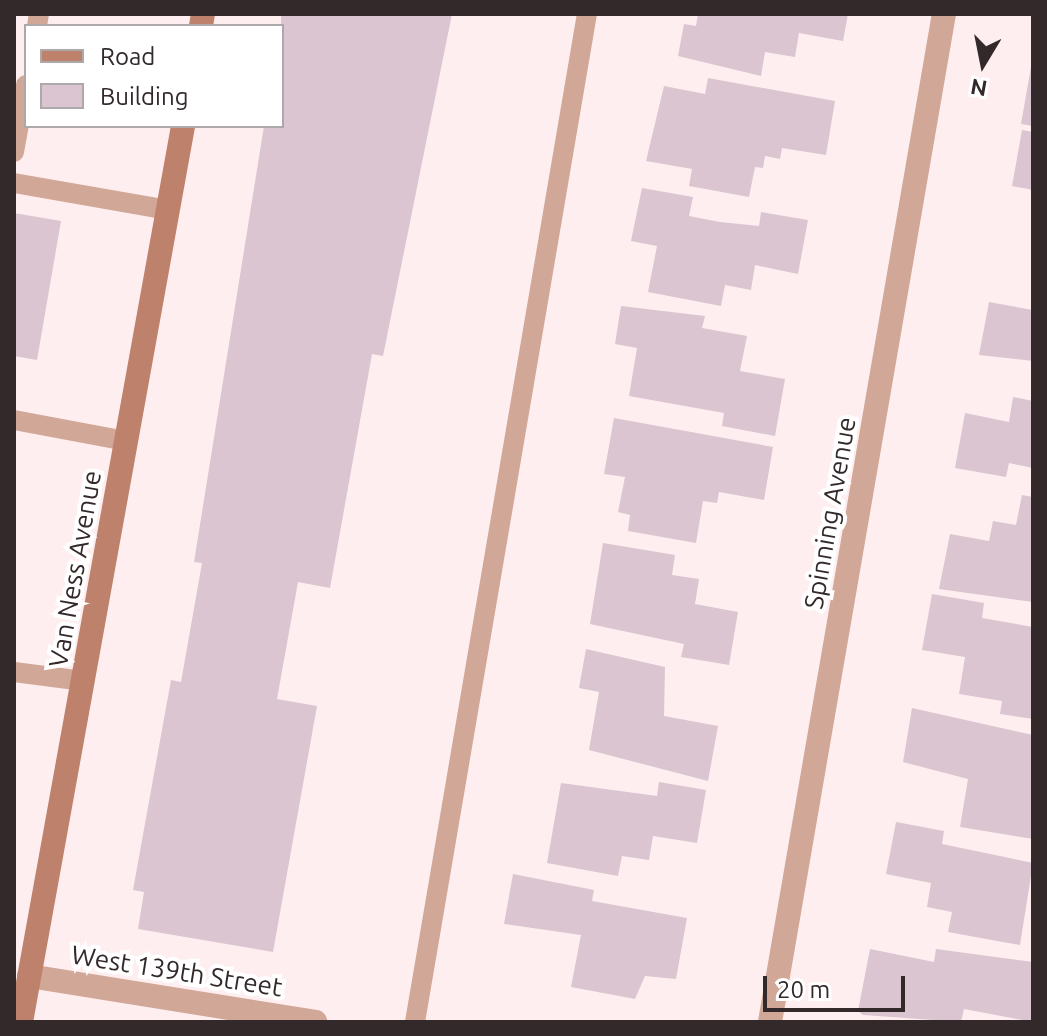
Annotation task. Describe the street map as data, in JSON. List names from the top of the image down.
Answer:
{
  "streets": {
    "main road": ["Van Ness Avenue"],
    "street": ["Spinning Avenue", "West 139th Street"]
  },
  "crossings": [
    ["Van Ness Avenue", "West 139th Street"]
  ],
  "legend": ["Road", "Building"],
  "scale_bar": "20 m",
  "north": "bottom"
}
